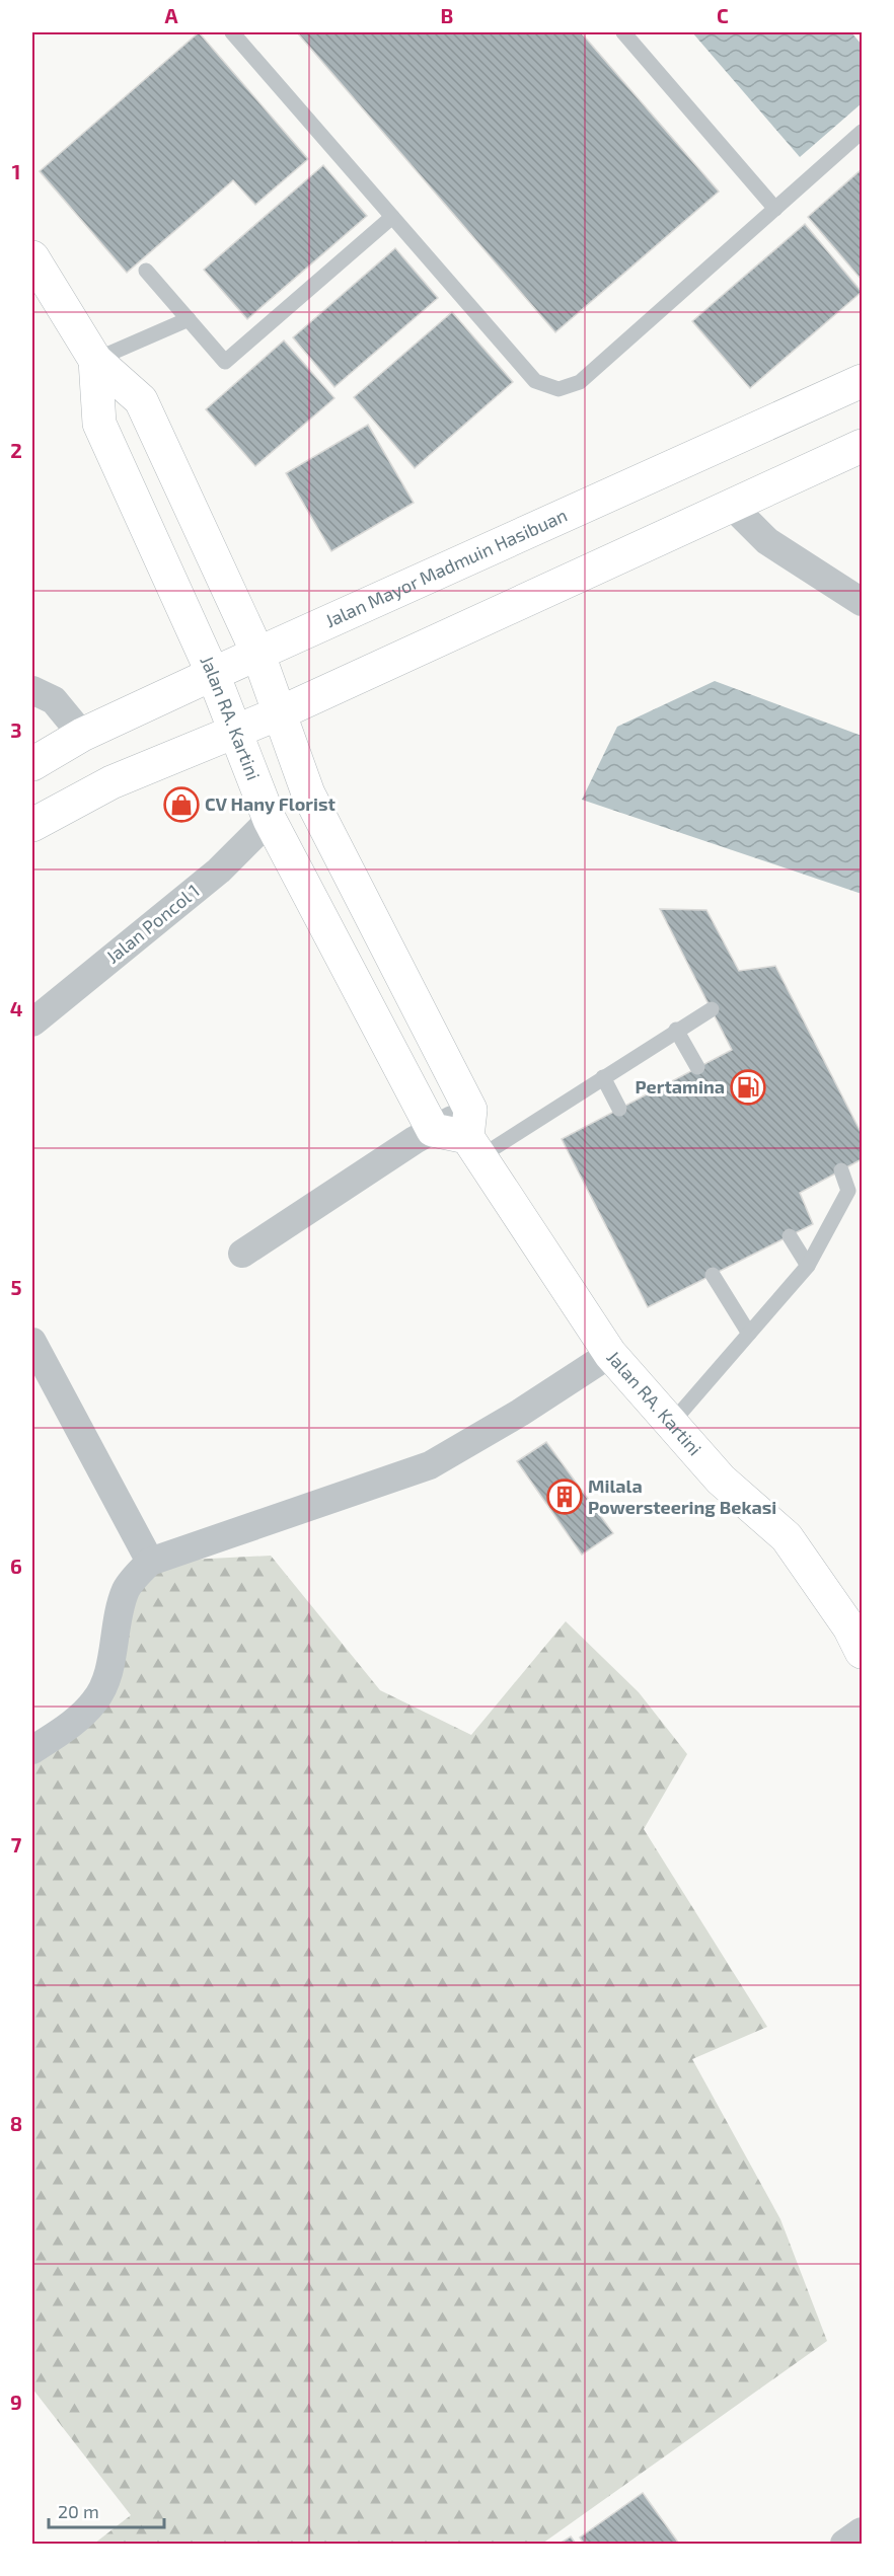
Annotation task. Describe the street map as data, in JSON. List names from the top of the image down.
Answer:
{
  "streets": {
    "main road": ["Jalan Mayor Madmuin Hasibuan", "Jalan RA. Kartini"],
    "street": ["Jalan Poncol 1"]
  },
  "crossings": [
    ["Jalan Mayor Madmuin Hasibuan", "Jalan RA. Kartini"],
    ["Jalan RA. Kartini", "Jalan Poncol 1"]
  ],
  "places": {
    "shop": ["CV Hany Florist"],
    "fuel station": ["Pertamina"],
    "building": ["Milala Powersteering Bekasi"]
  },
  "scale_bar": "20 m",
  "grid": {
    "columns": ["A", "B", "C"],
    "rows": [
      "1",
      "2",
      "3",
      "4",
      "5",
      "6",
      "7",
      "8",
      "9"
    ]
  }
}
